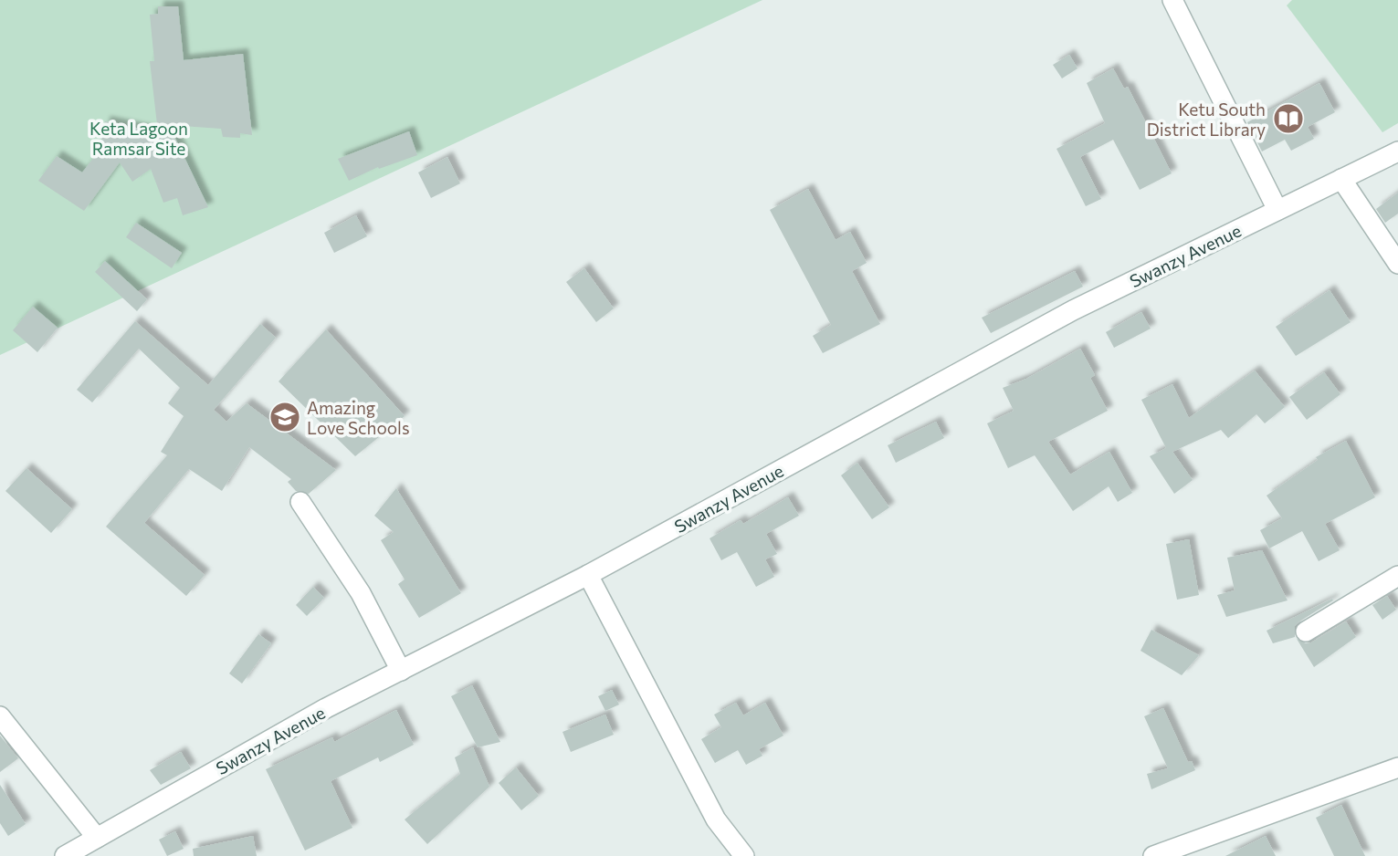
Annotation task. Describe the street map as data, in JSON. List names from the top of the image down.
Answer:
{
  "streets": {
    "street": ["Swanzy Avenue"]
  },
  "parks": ["Keta Lagoon Ramsar Site"],
  "places": {
    "library": ["Ketu South District Library"],
    "school or university": ["Amazing Love Schools"]
  }
}
